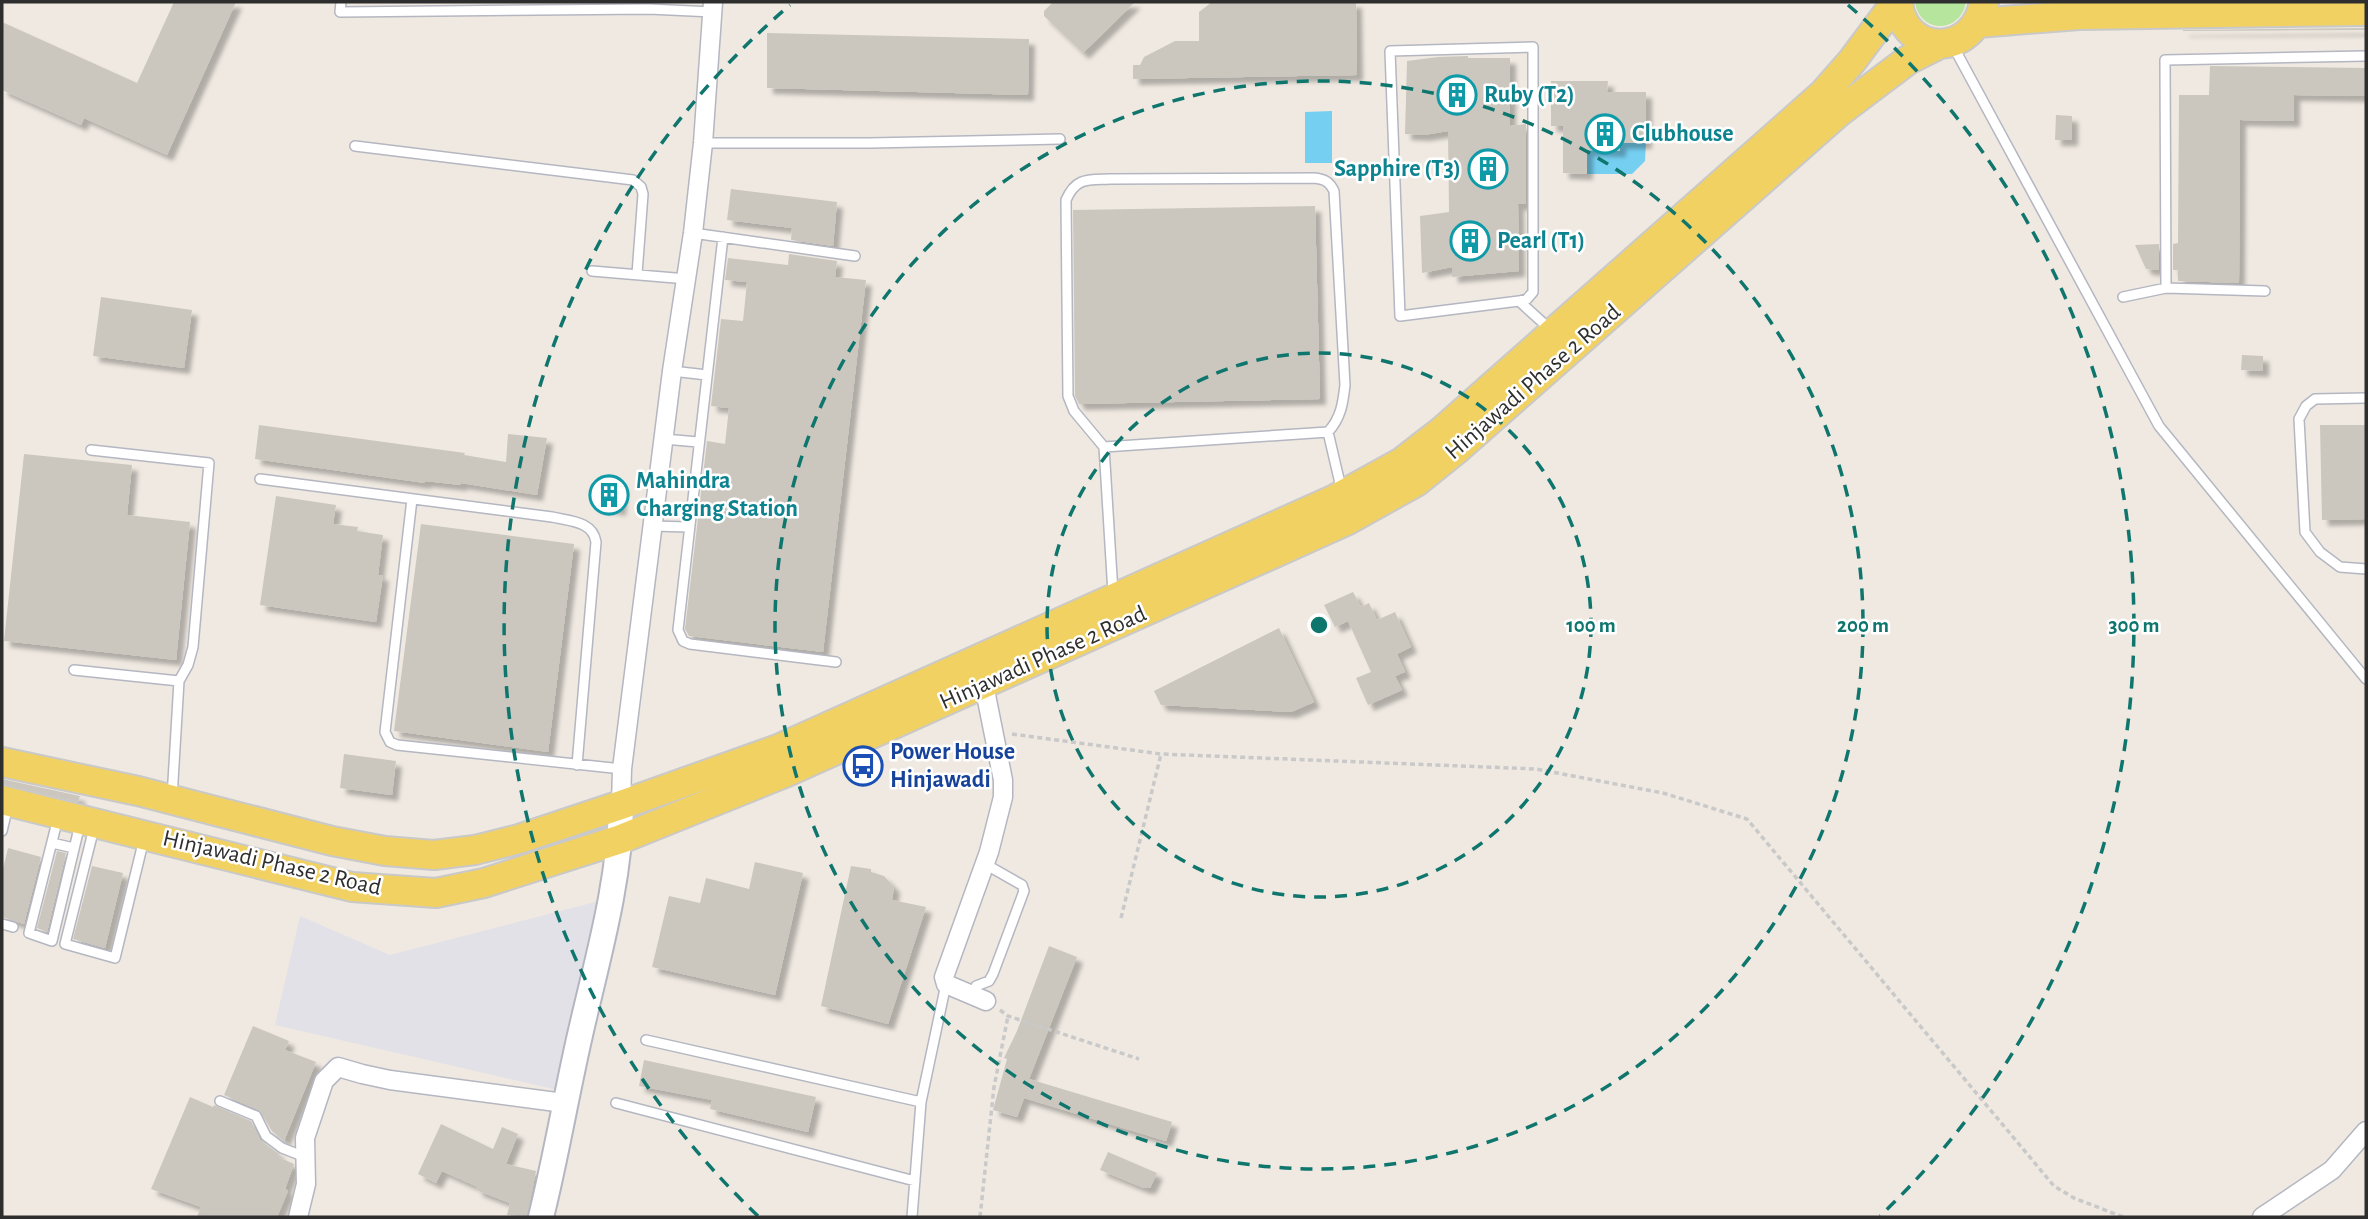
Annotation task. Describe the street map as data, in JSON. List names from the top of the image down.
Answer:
{
  "streets": {
    "main road": ["Hinjawadi Phase 2 Road"]
  },
  "places": {
    "building": [
      "Ruby (T2)",
      "Clubhouse",
      "Sapphire (T3)",
      "Pearl (T1)",
      "Mahindra Charging Station"
    ],
    "bus stop": ["Power House Hinjawadi"]
  },
  "rings": ["100 m", "200 m", "300 m"]
}
